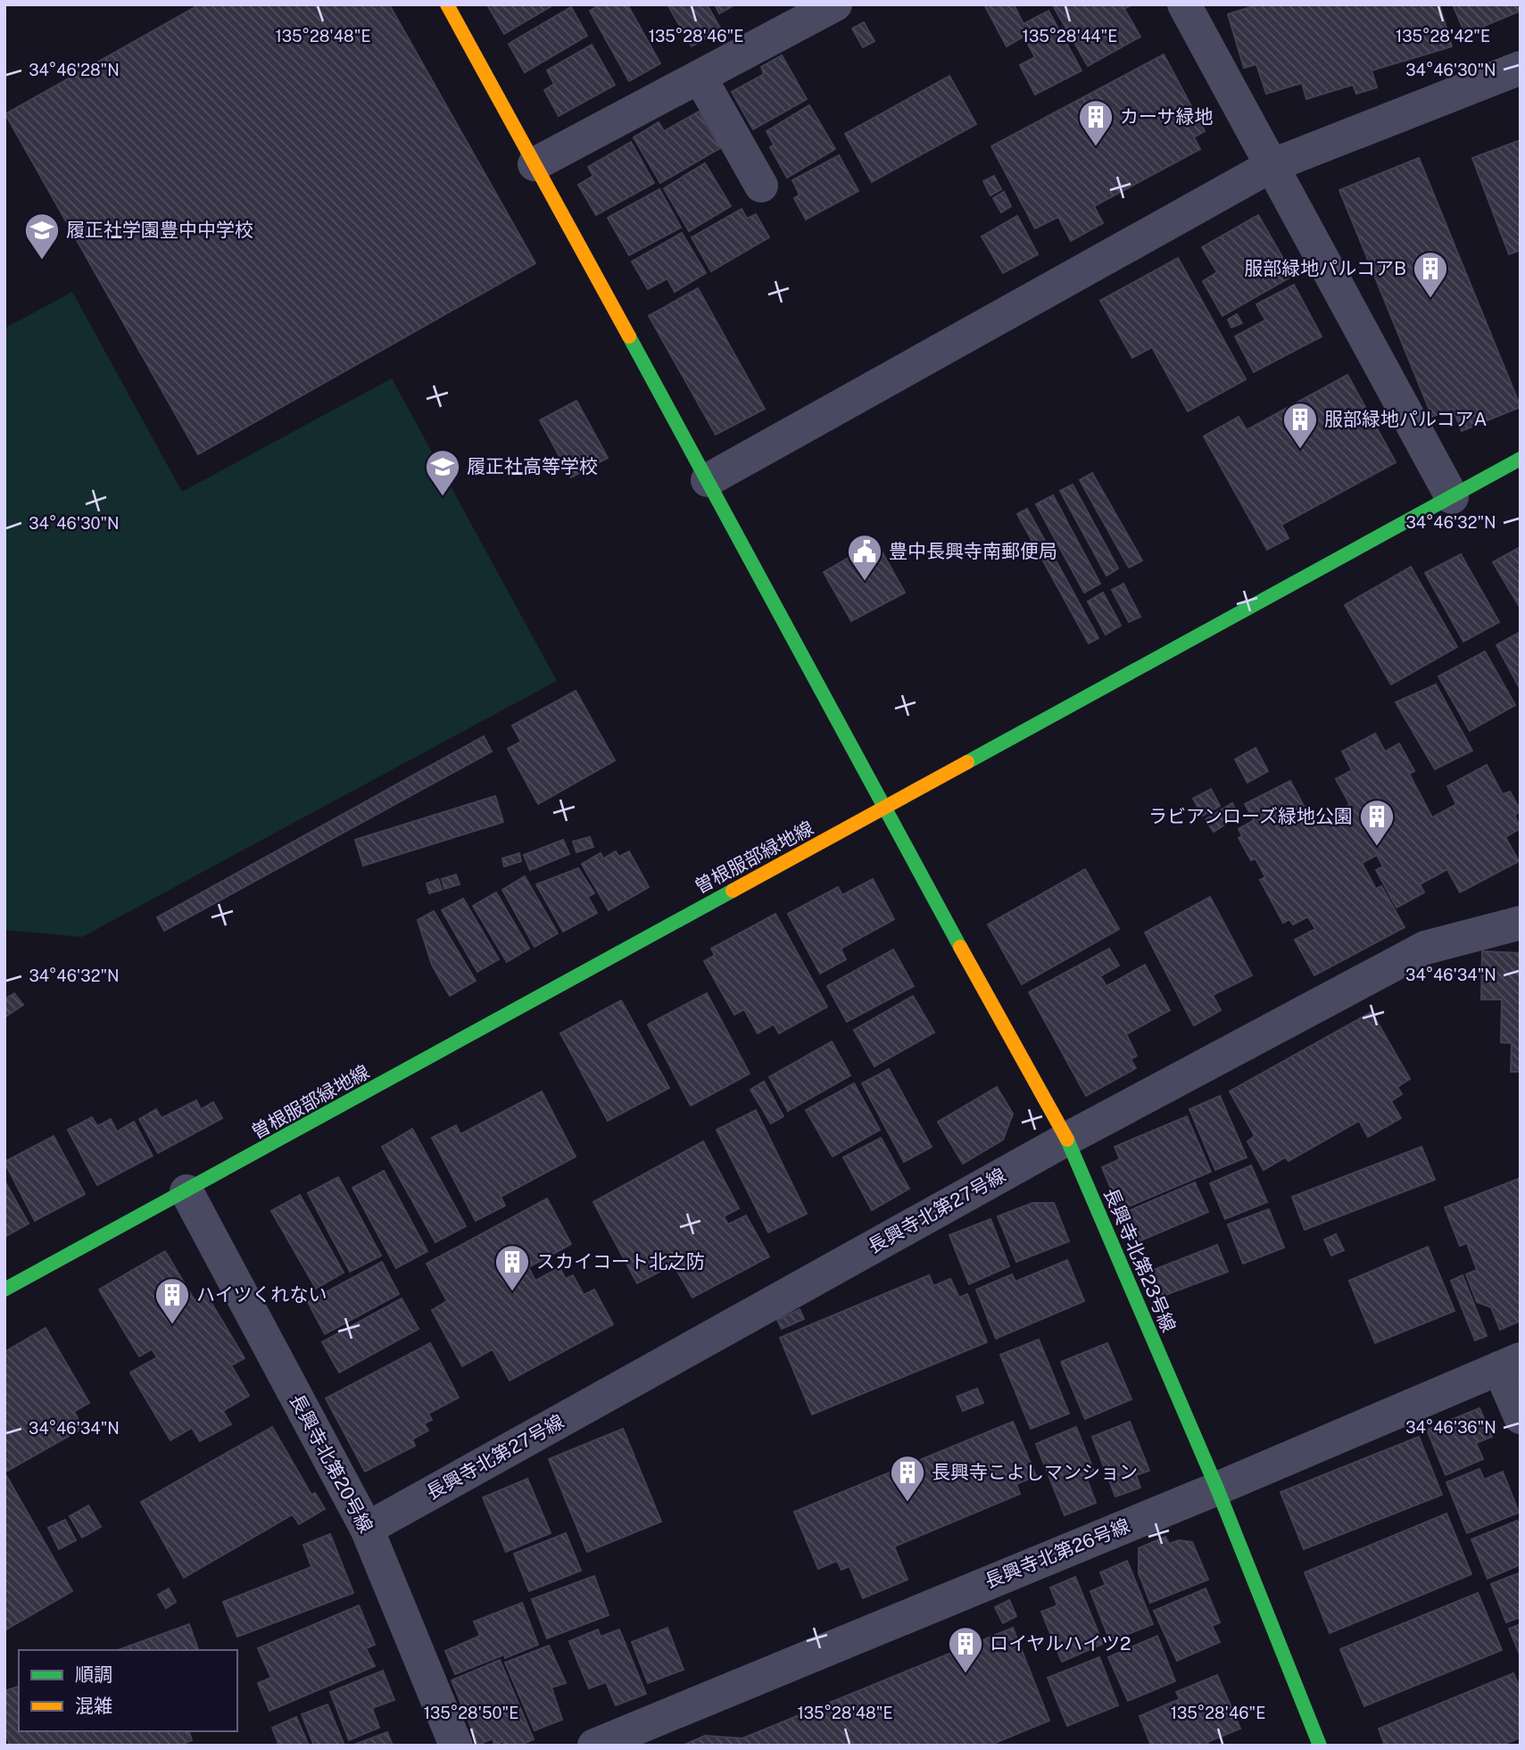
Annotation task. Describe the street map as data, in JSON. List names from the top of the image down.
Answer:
{
  "streets": {
    "street": [
      "曽根服部緑地線",
      "長興寺北第27号線",
      "長興寺北第23号線",
      "長興寺北第20号線",
      "長興寺北第26号線"
    ]
  },
  "crossings": [
    ["曽根服部緑地線", "長興寺北第23号線"],
    ["曽根服部緑地線", "長興寺北第20号線"],
    ["長興寺北第27号線", "長興寺北第23号線"],
    ["長興寺北第27号線", "長興寺北第20号線"],
    ["長興寺北第23号線", "長興寺北第26号線"]
  ],
  "places": {
    "building": [
      "カーサ緑地",
      "服部緑地パルコアB",
      "服部緑地パルコアA",
      "ラビアンローズ緑地公園",
      "スカイコート北之防",
      "ハイツくれない",
      "長興寺こよしマンション",
      "ロイヤルハイツ2"
    ],
    "school or university": ["履正社学園豊中中学校", "履正社高等学校"],
    "public building": ["豊中長興寺南郵便局"]
  },
  "legend": ["順調", "混雑"],
  "coordinates": [
    "135°28'48\"E",
    "135°28'46\"E",
    "135°28'44\"E",
    "135°28'42\"E",
    "34°46'30\"N",
    "34°46'28\"N",
    "34°46'32\"N",
    "34°46'34\"N",
    "34°46'36\"N",
    "135°28'50\"E"
  ]
}
